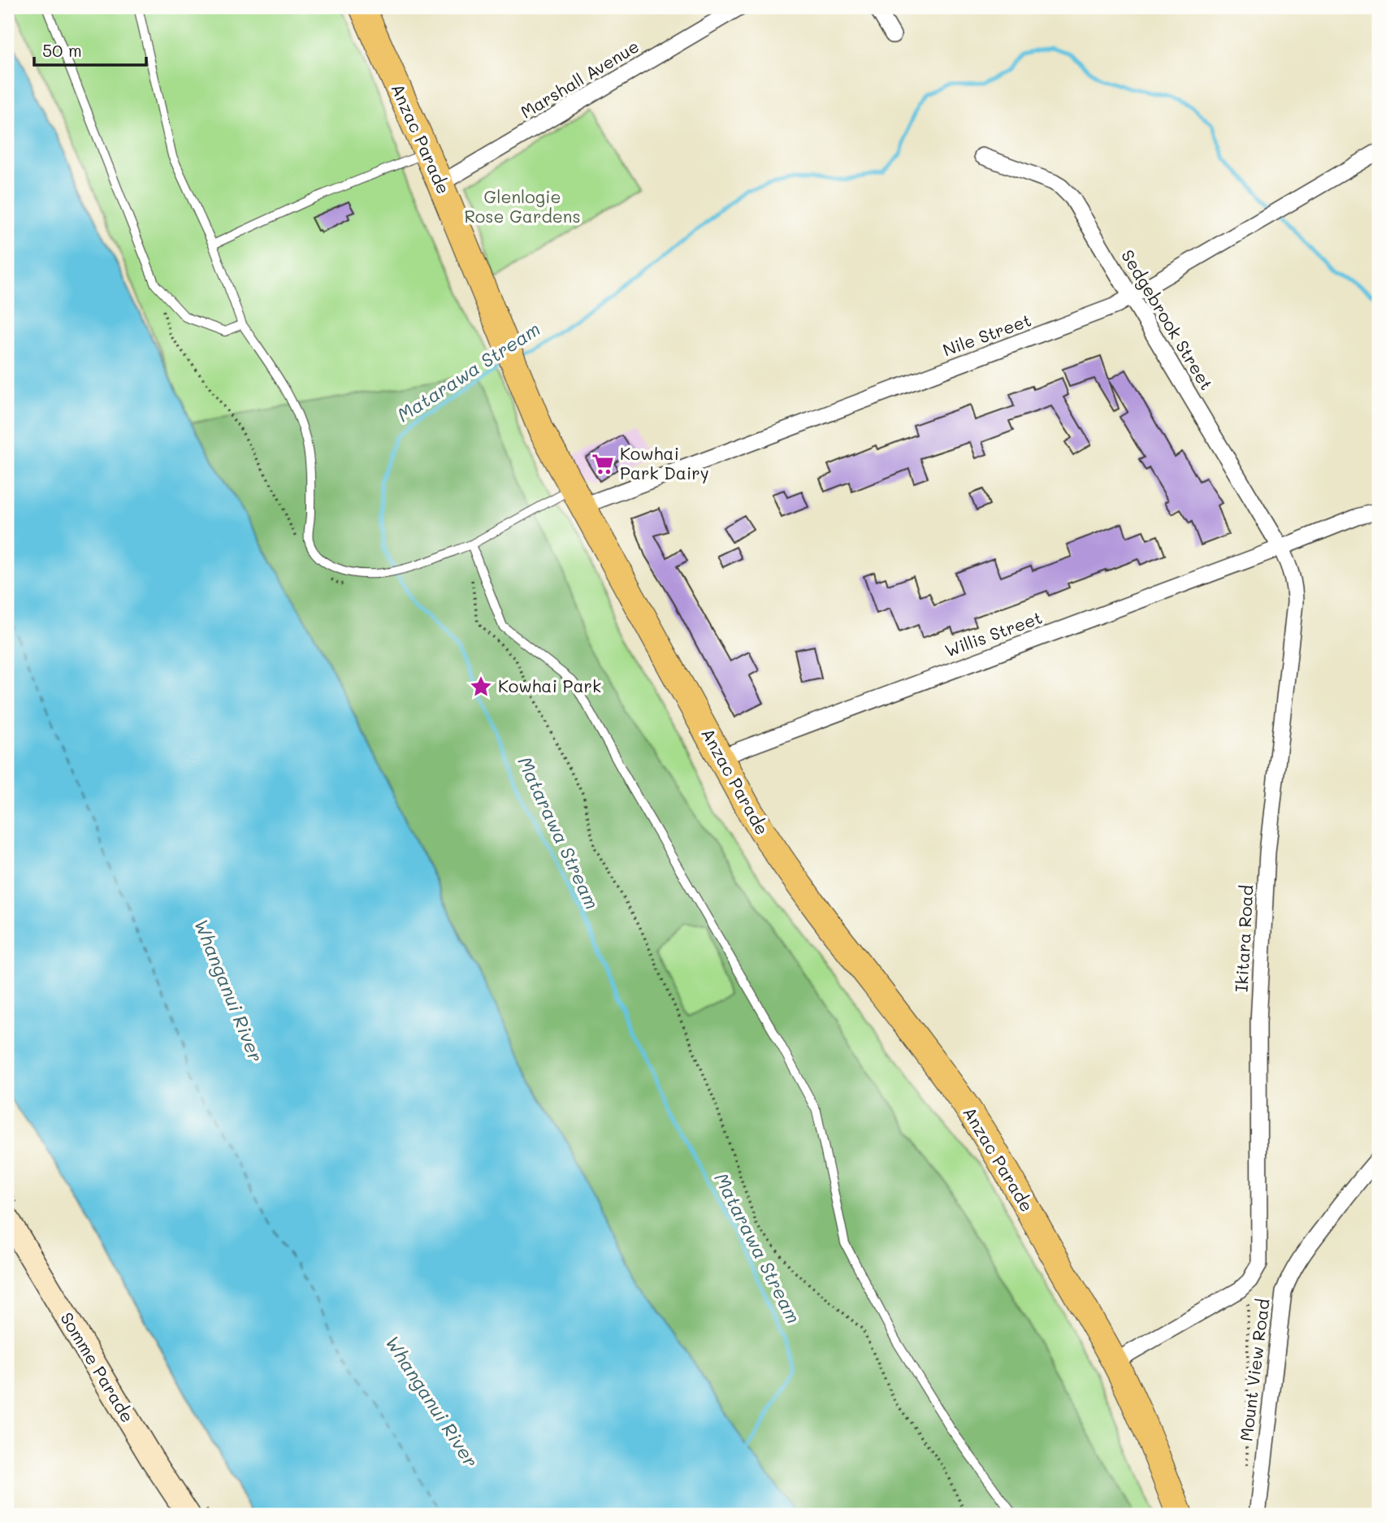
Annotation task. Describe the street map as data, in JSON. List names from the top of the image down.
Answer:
{
  "streets": {
    "main road": ["Anzac Parade", "Somme Parade"],
    "street": [
      "Marshall Avenue",
      "Sedgebrook Street",
      "Nile Street",
      "Willis Street",
      "Ikitara Road",
      "Mount View Road"
    ]
  },
  "crossings": [
    ["Marshall Avenue", "Anzac Parade"],
    ["Anzac Parade", "Nile Street"],
    ["Anzac Parade", "Willis Street"],
    ["Anzac Parade", "Ikitara Road"],
    ["Sedgebrook Street", "Nile Street"],
    ["Sedgebrook Street", "Willis Street"],
    ["Sedgebrook Street", "Ikitara Road"],
    ["Willis Street", "Ikitara Road"]
  ],
  "water": ["Matarawa Stream", "Whanganui River"],
  "parks": ["Glenlogie Rose Gardens"],
  "places": {
    "supermarket": ["Kowhai Park Dairy"],
    "place": ["Kowhai Park"]
  },
  "scale_bar": "50 m"
}
